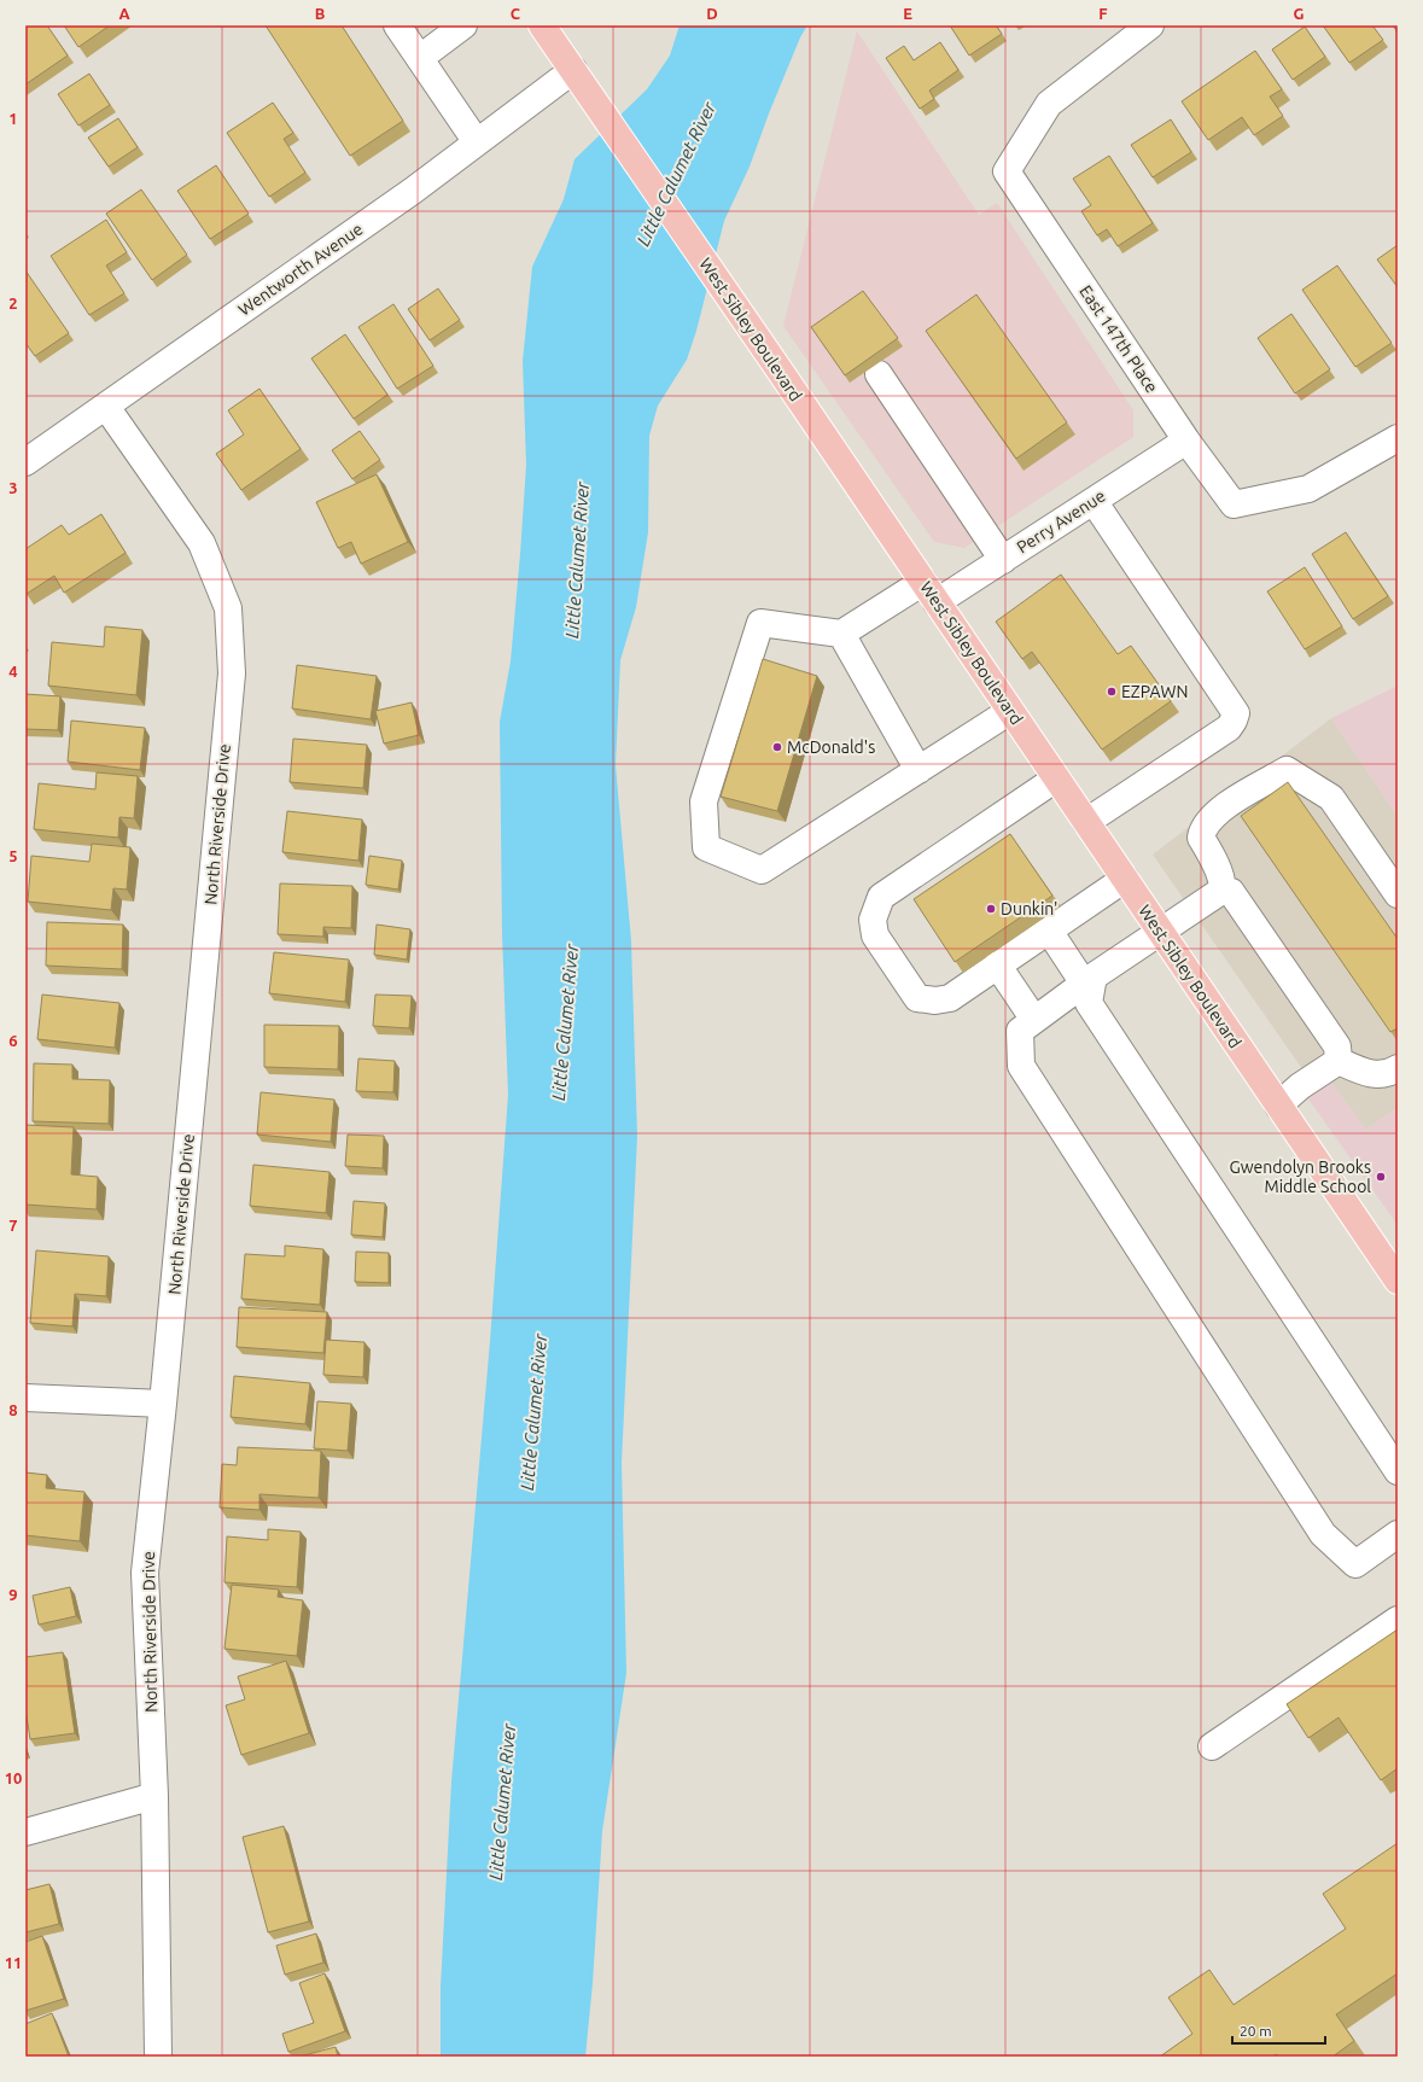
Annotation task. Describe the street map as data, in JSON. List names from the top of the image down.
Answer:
{
  "streets": {
    "main road": ["West Sibley Boulevard"],
    "street": [
      "Wentworth Avenue",
      "East 147th Place",
      "Perry Avenue",
      "North Riverside Drive"
    ]
  },
  "crossings": [
    ["Wentworth Avenue", "West Sibley Boulevard"],
    ["Wentworth Avenue", "North Riverside Drive"],
    ["West Sibley Boulevard", "Perry Avenue"],
    ["East 147th Place", "Perry Avenue"]
  ],
  "water": ["Little Calumet River"],
  "places": [
    "EZPAWN",
    "McDonald's",
    "Dunkin'",
    "Gwendolyn Brooks Middle School"
  ],
  "scale_bar": "20 m",
  "grid": {
    "columns": [
      "A",
      "B",
      "C",
      "D",
      "E",
      "F",
      "G"
    ],
    "rows": [
      "1",
      "2",
      "3",
      "4",
      "5",
      "6",
      "7",
      "8",
      "9",
      "10",
      "11"
    ]
  }
}
